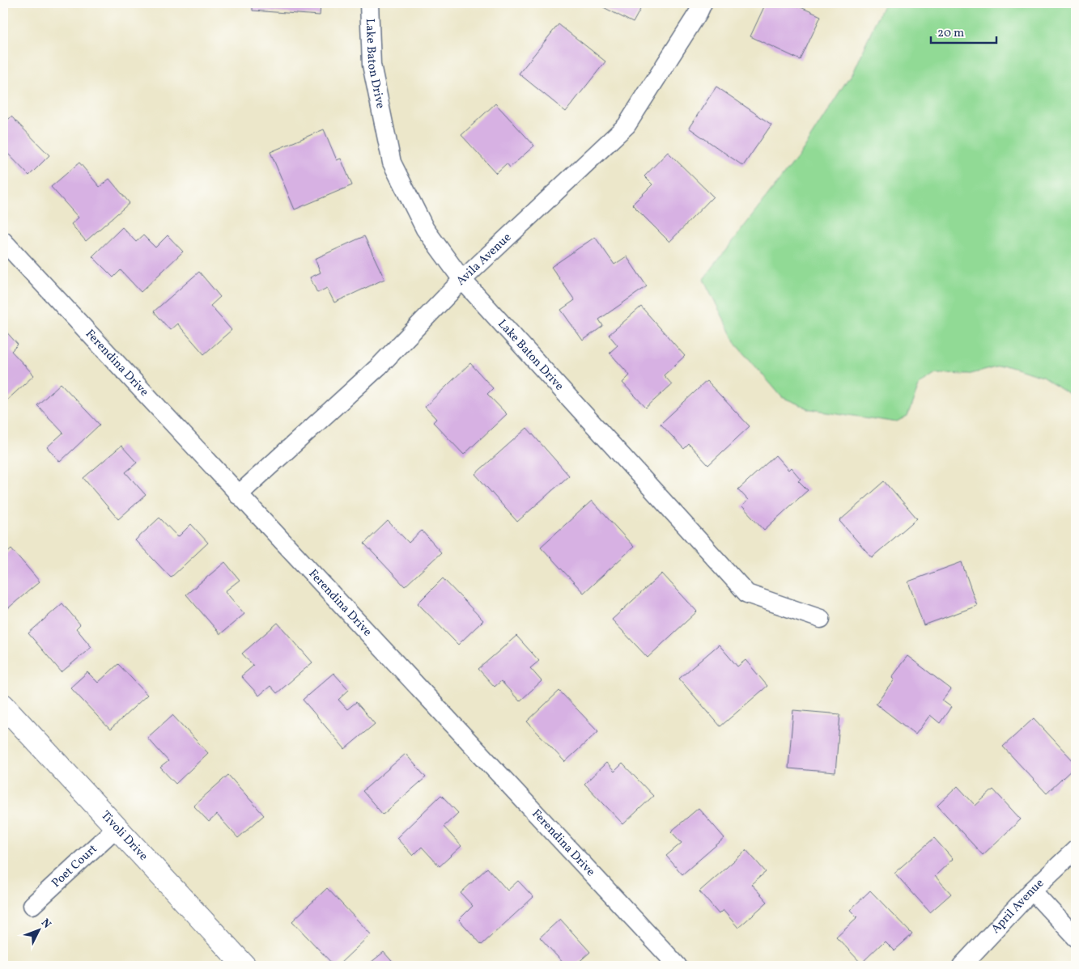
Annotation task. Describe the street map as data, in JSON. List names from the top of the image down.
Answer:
{
  "streets": {
    "street": [
      "Lake Baton Drive",
      "Avila Avenue",
      "Ferendina Drive",
      "Tivoli Drive",
      "Poet Court",
      "April Avenue"
    ]
  },
  "crossings": [
    ["Lake Baton Drive", "Avila Avenue"],
    ["Avila Avenue", "Ferendina Drive"],
    ["Tivoli Drive", "Poet Court"]
  ],
  "scale_bar": "20 m",
  "north": "top right"
}
